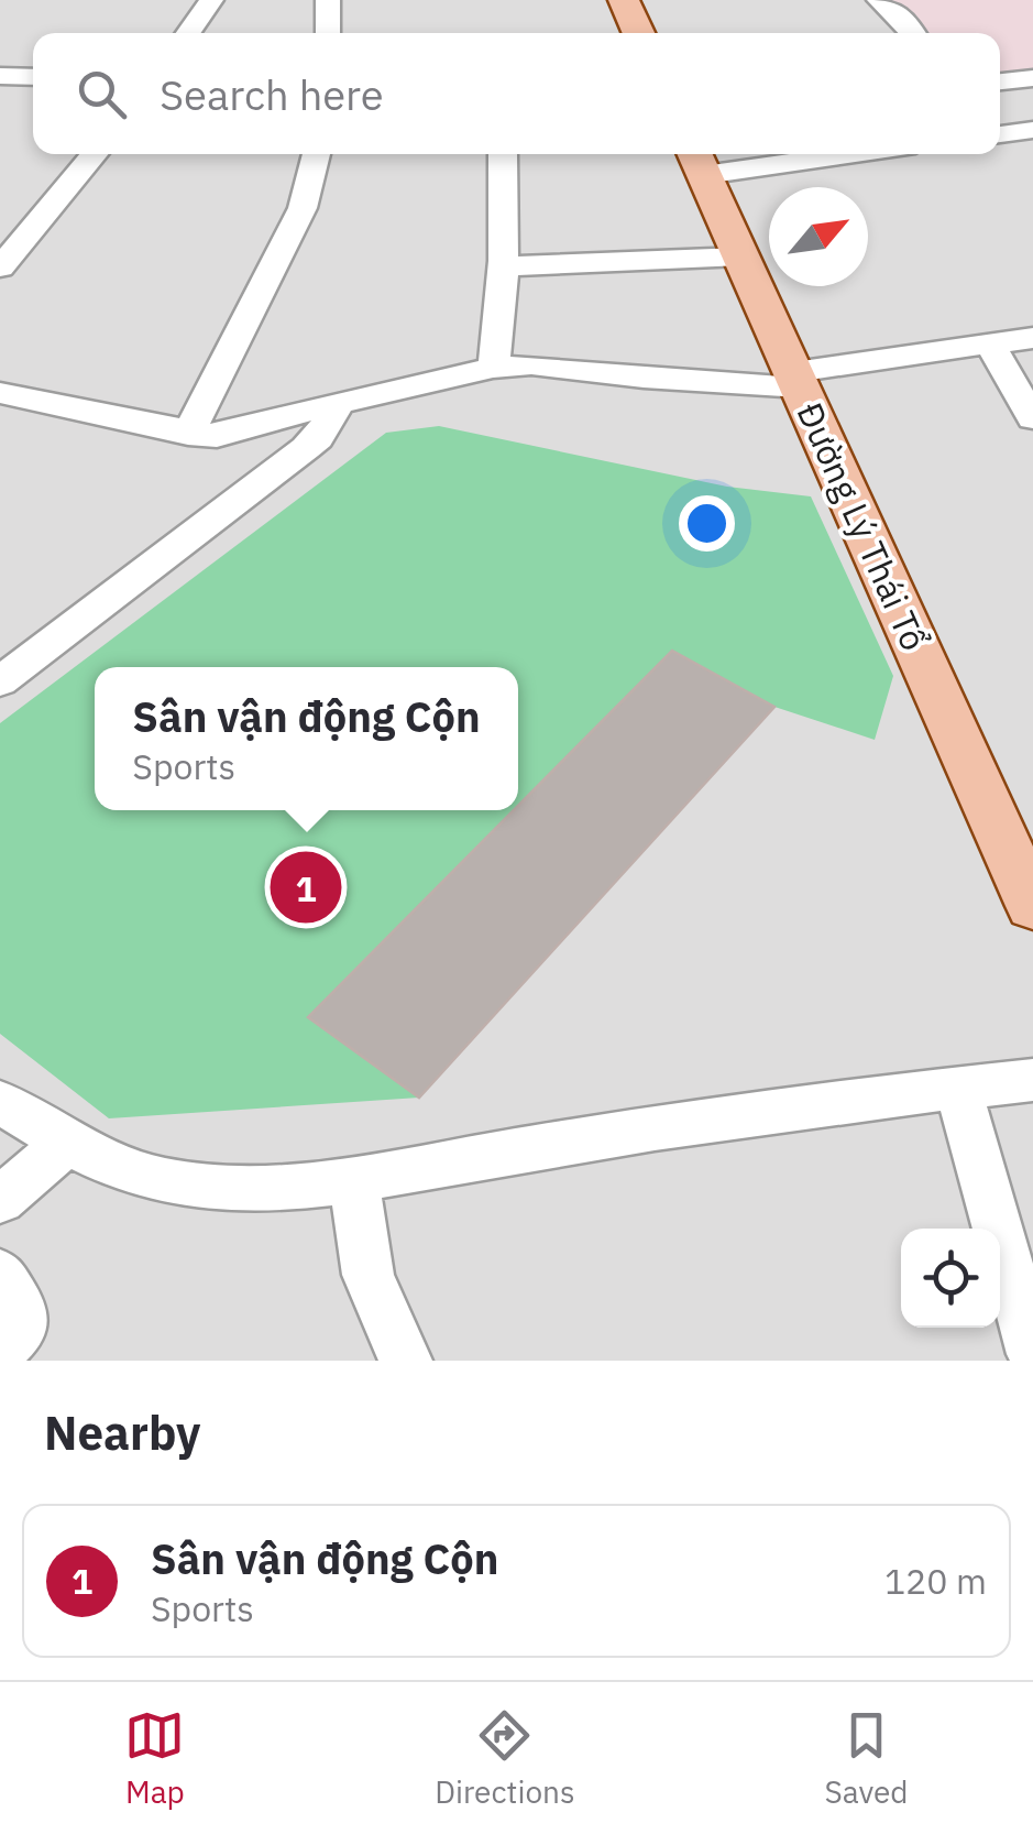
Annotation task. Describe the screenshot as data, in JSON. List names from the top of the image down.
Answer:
{
  "streets": {
    "main road": ["Đường Lý Thái Tổ"]
  },
  "north": "top right",
  "page": {
    "search": "Search here",
    "popup": ["Sân vận động Cộn", "Sports"],
    "pins": "1",
    "heading": "Nearby",
    "list": [
      {
        "mark": "1",
        "name": "Sân vận động Cộn",
        "note": "Sports",
        "value": "120 m"
      }
    ],
    "nav": ["Map", "Directions", "Saved"]
  }
}
